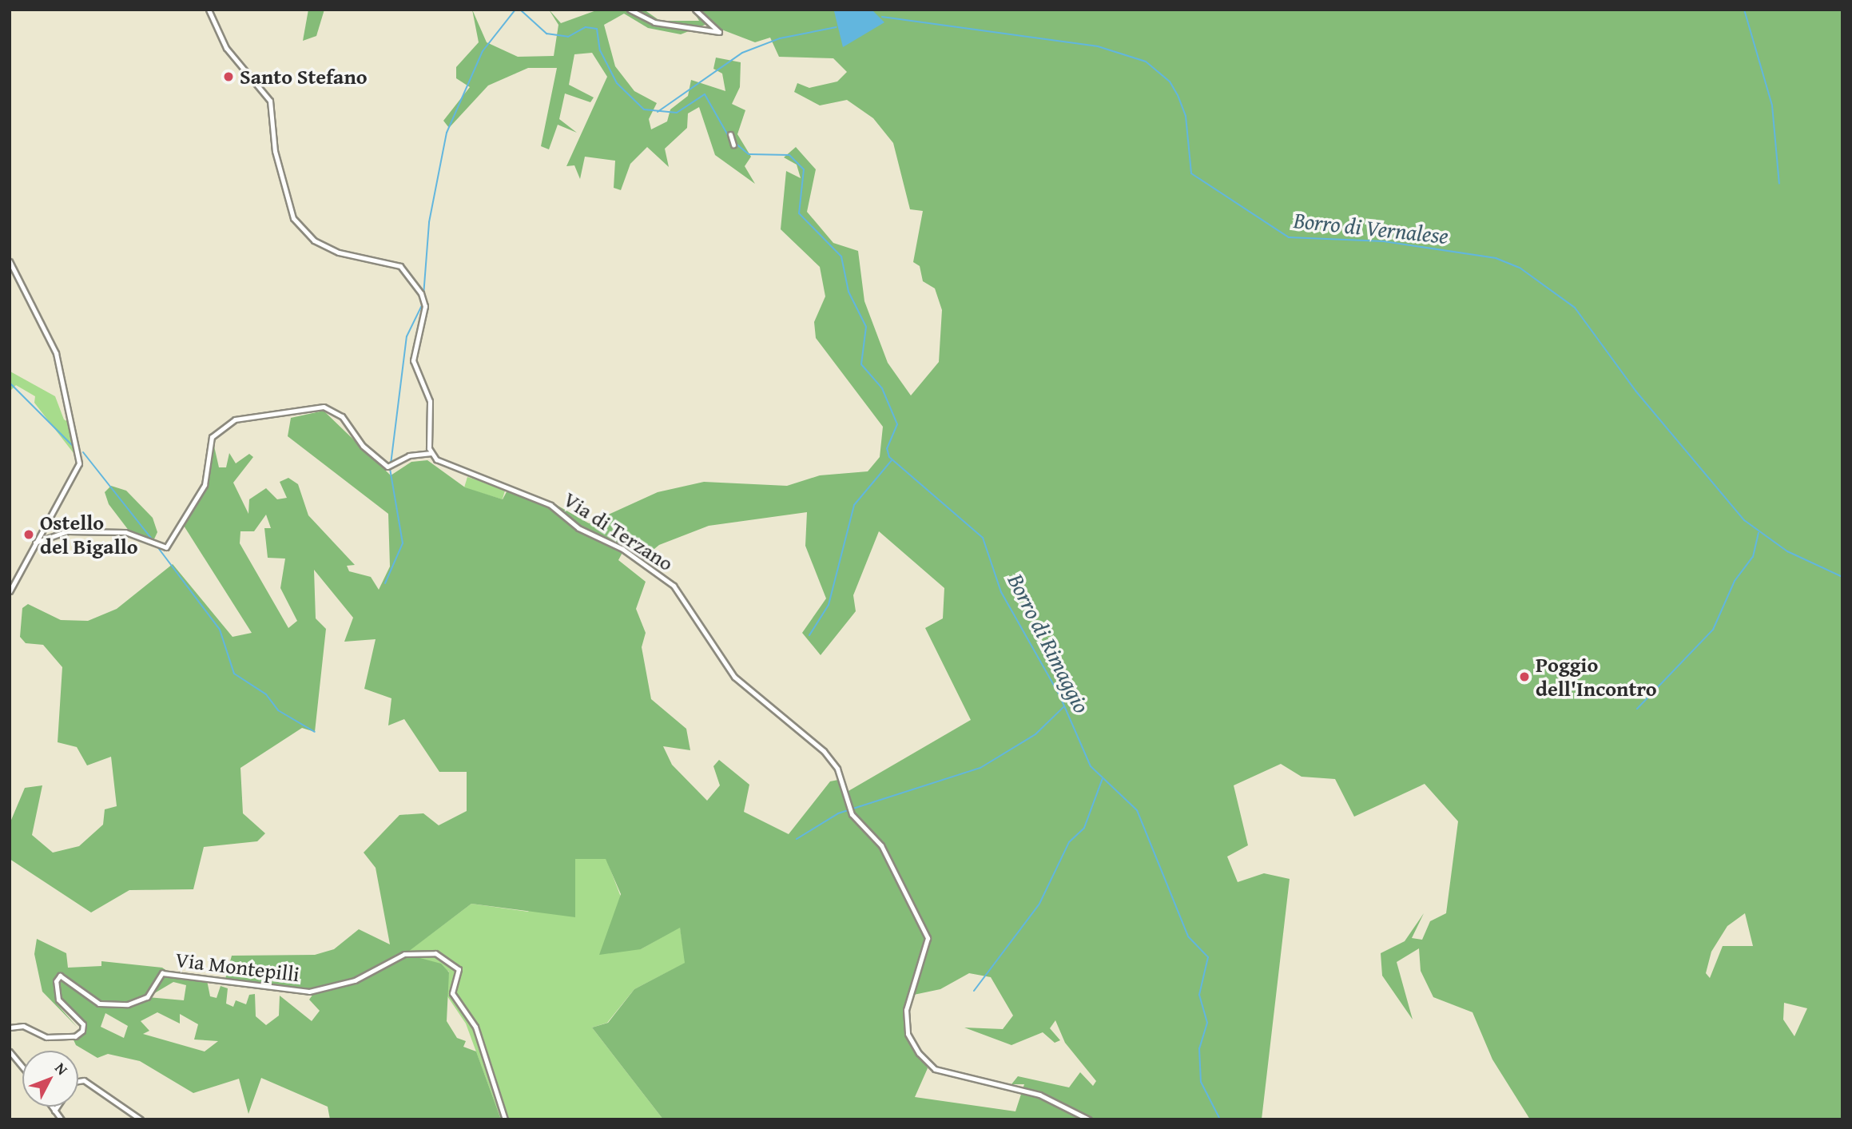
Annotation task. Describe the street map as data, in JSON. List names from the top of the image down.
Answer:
{
  "streets": {
    "street": ["Via di Terzano", "Via Montepilli"]
  },
  "water": ["Borro di Vernalese", "Borro di Rimaggio"],
  "places": ["Santo Stefano", "Ostello del Bigallo", "Poggio dell'Incontro"],
  "north": "top right"
}
